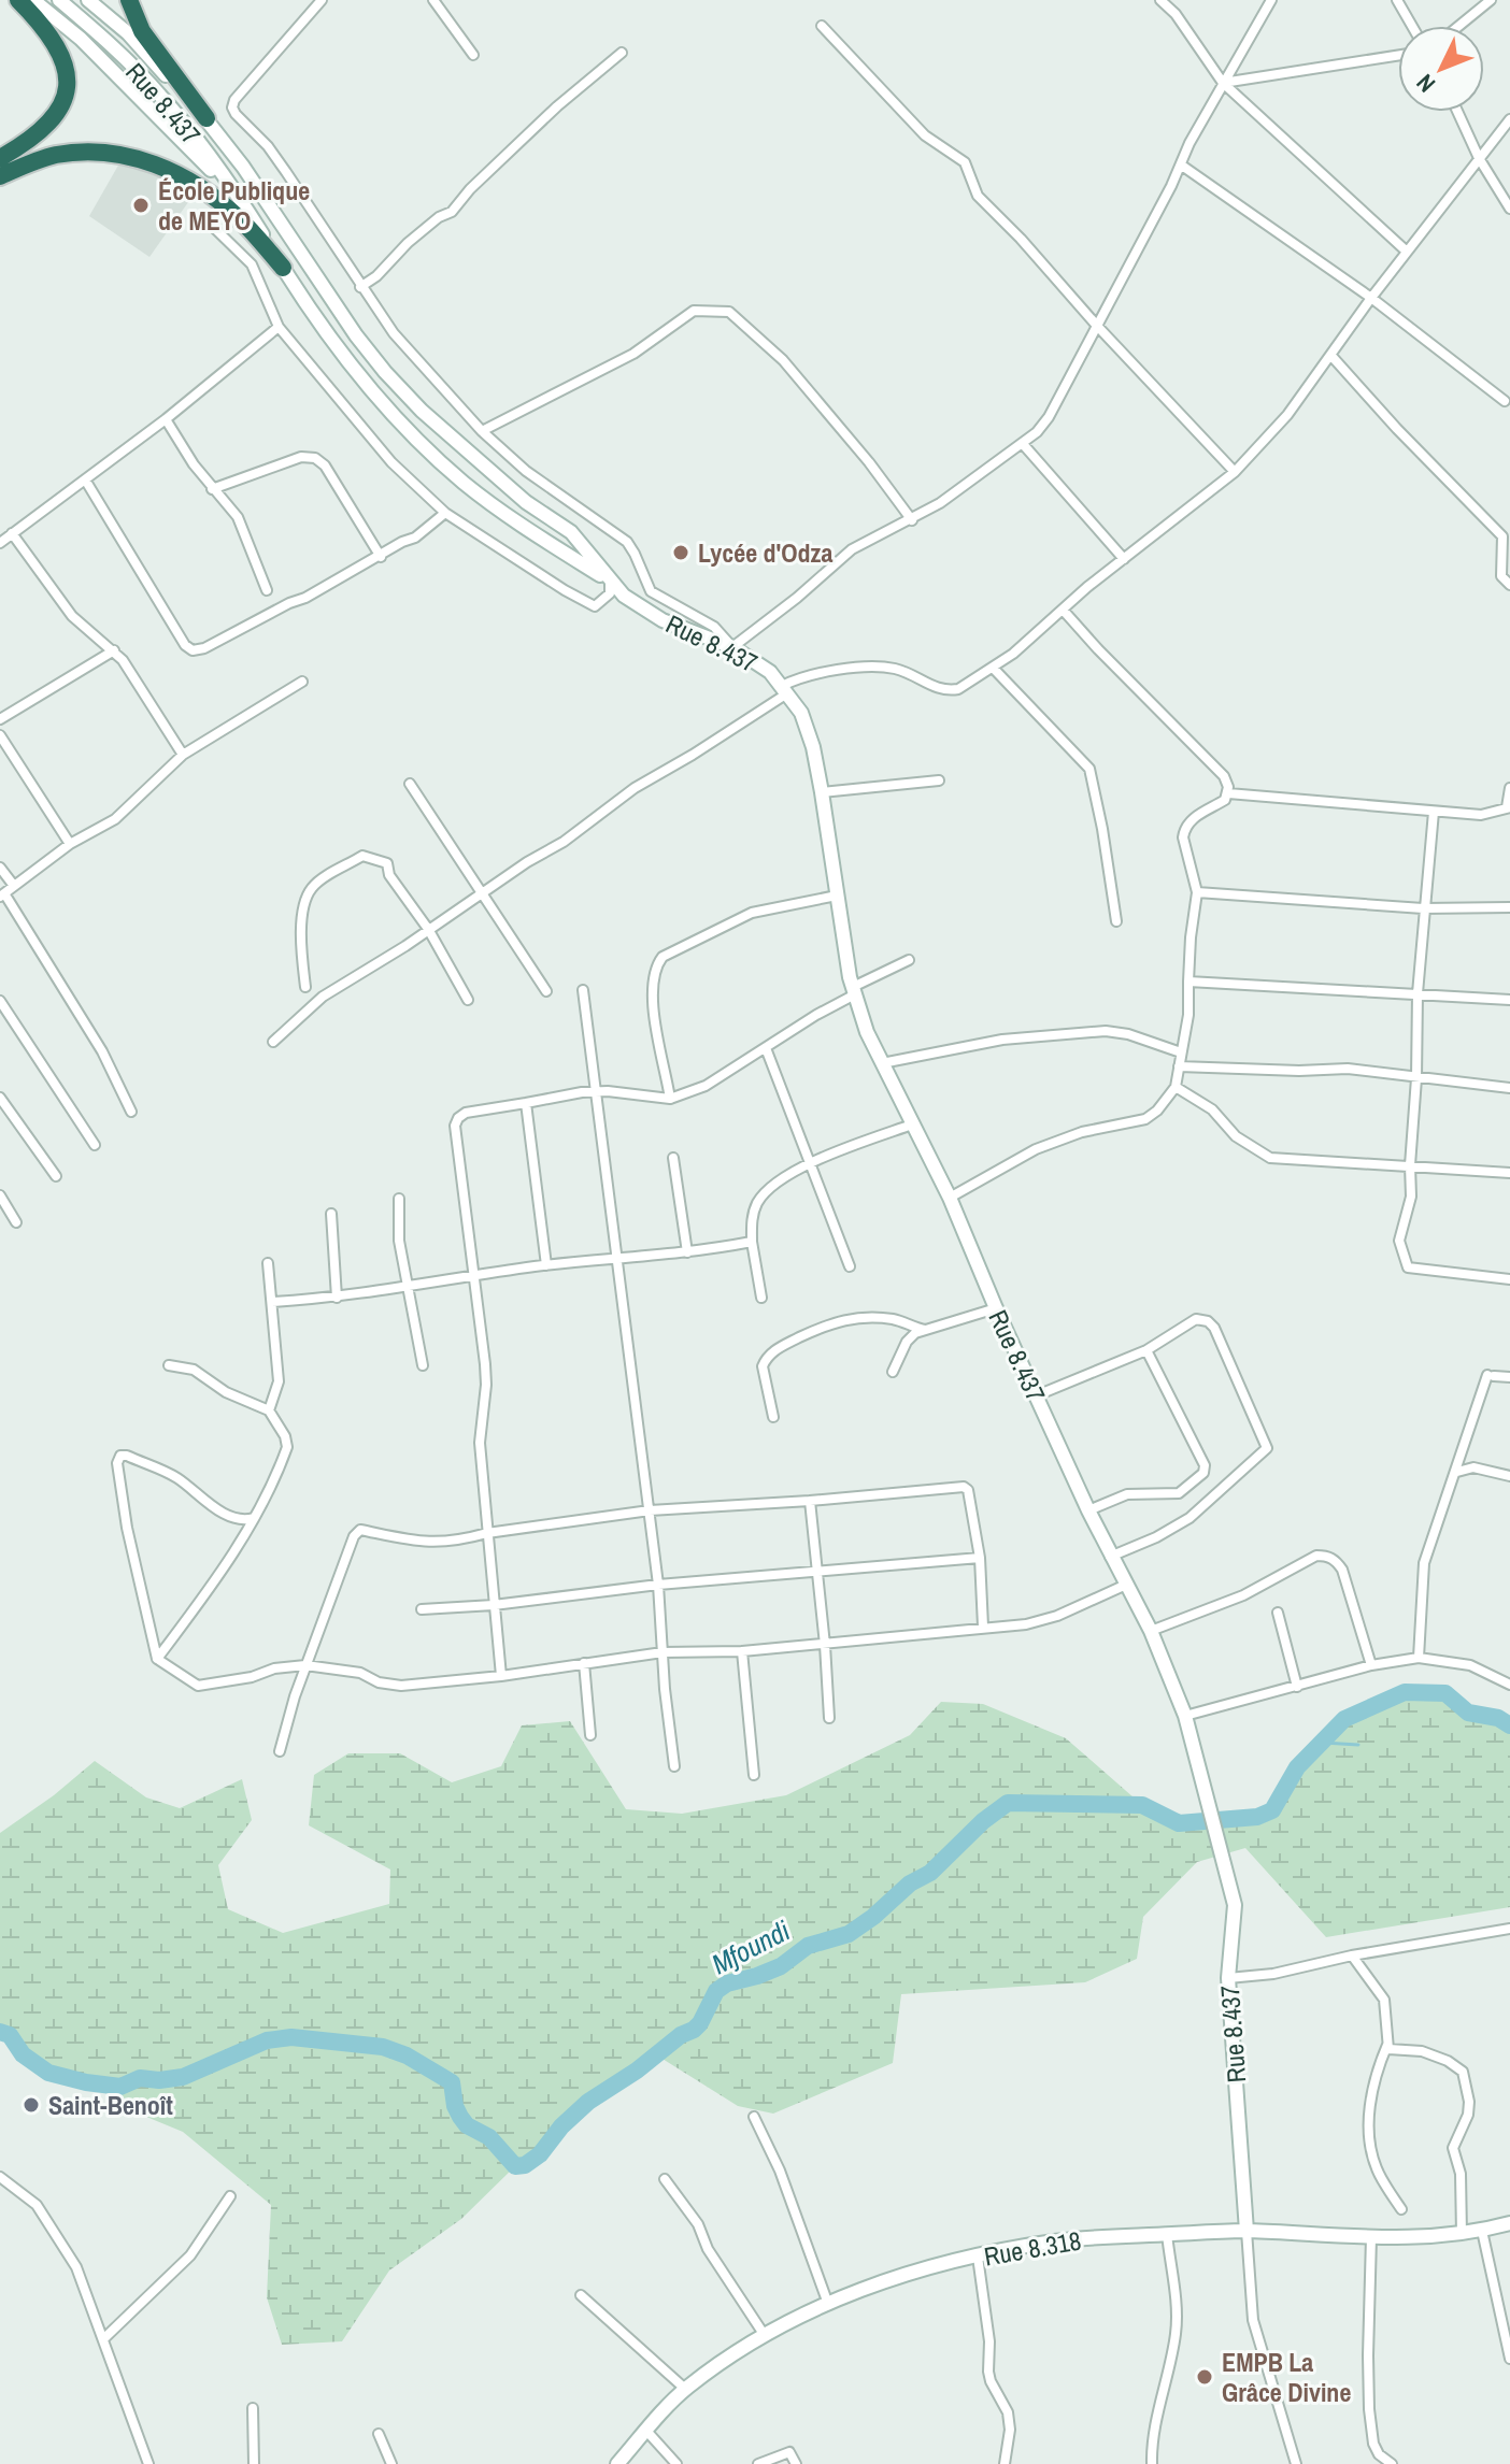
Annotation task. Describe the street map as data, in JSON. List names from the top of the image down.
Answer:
{
  "streets": {
    "main road": ["Rue 8.437", "Rue 8.318"]
  },
  "crossings": [
    ["Rue 8.437", "Rue 8.318"]
  ],
  "water": ["Mfoundi"],
  "places": [
    "École Publique de MEYO",
    "Lycée d'Odza",
    "Saint-Benoît",
    "EMPB La Grâce Divine"
  ],
  "north": "bottom left"
}
